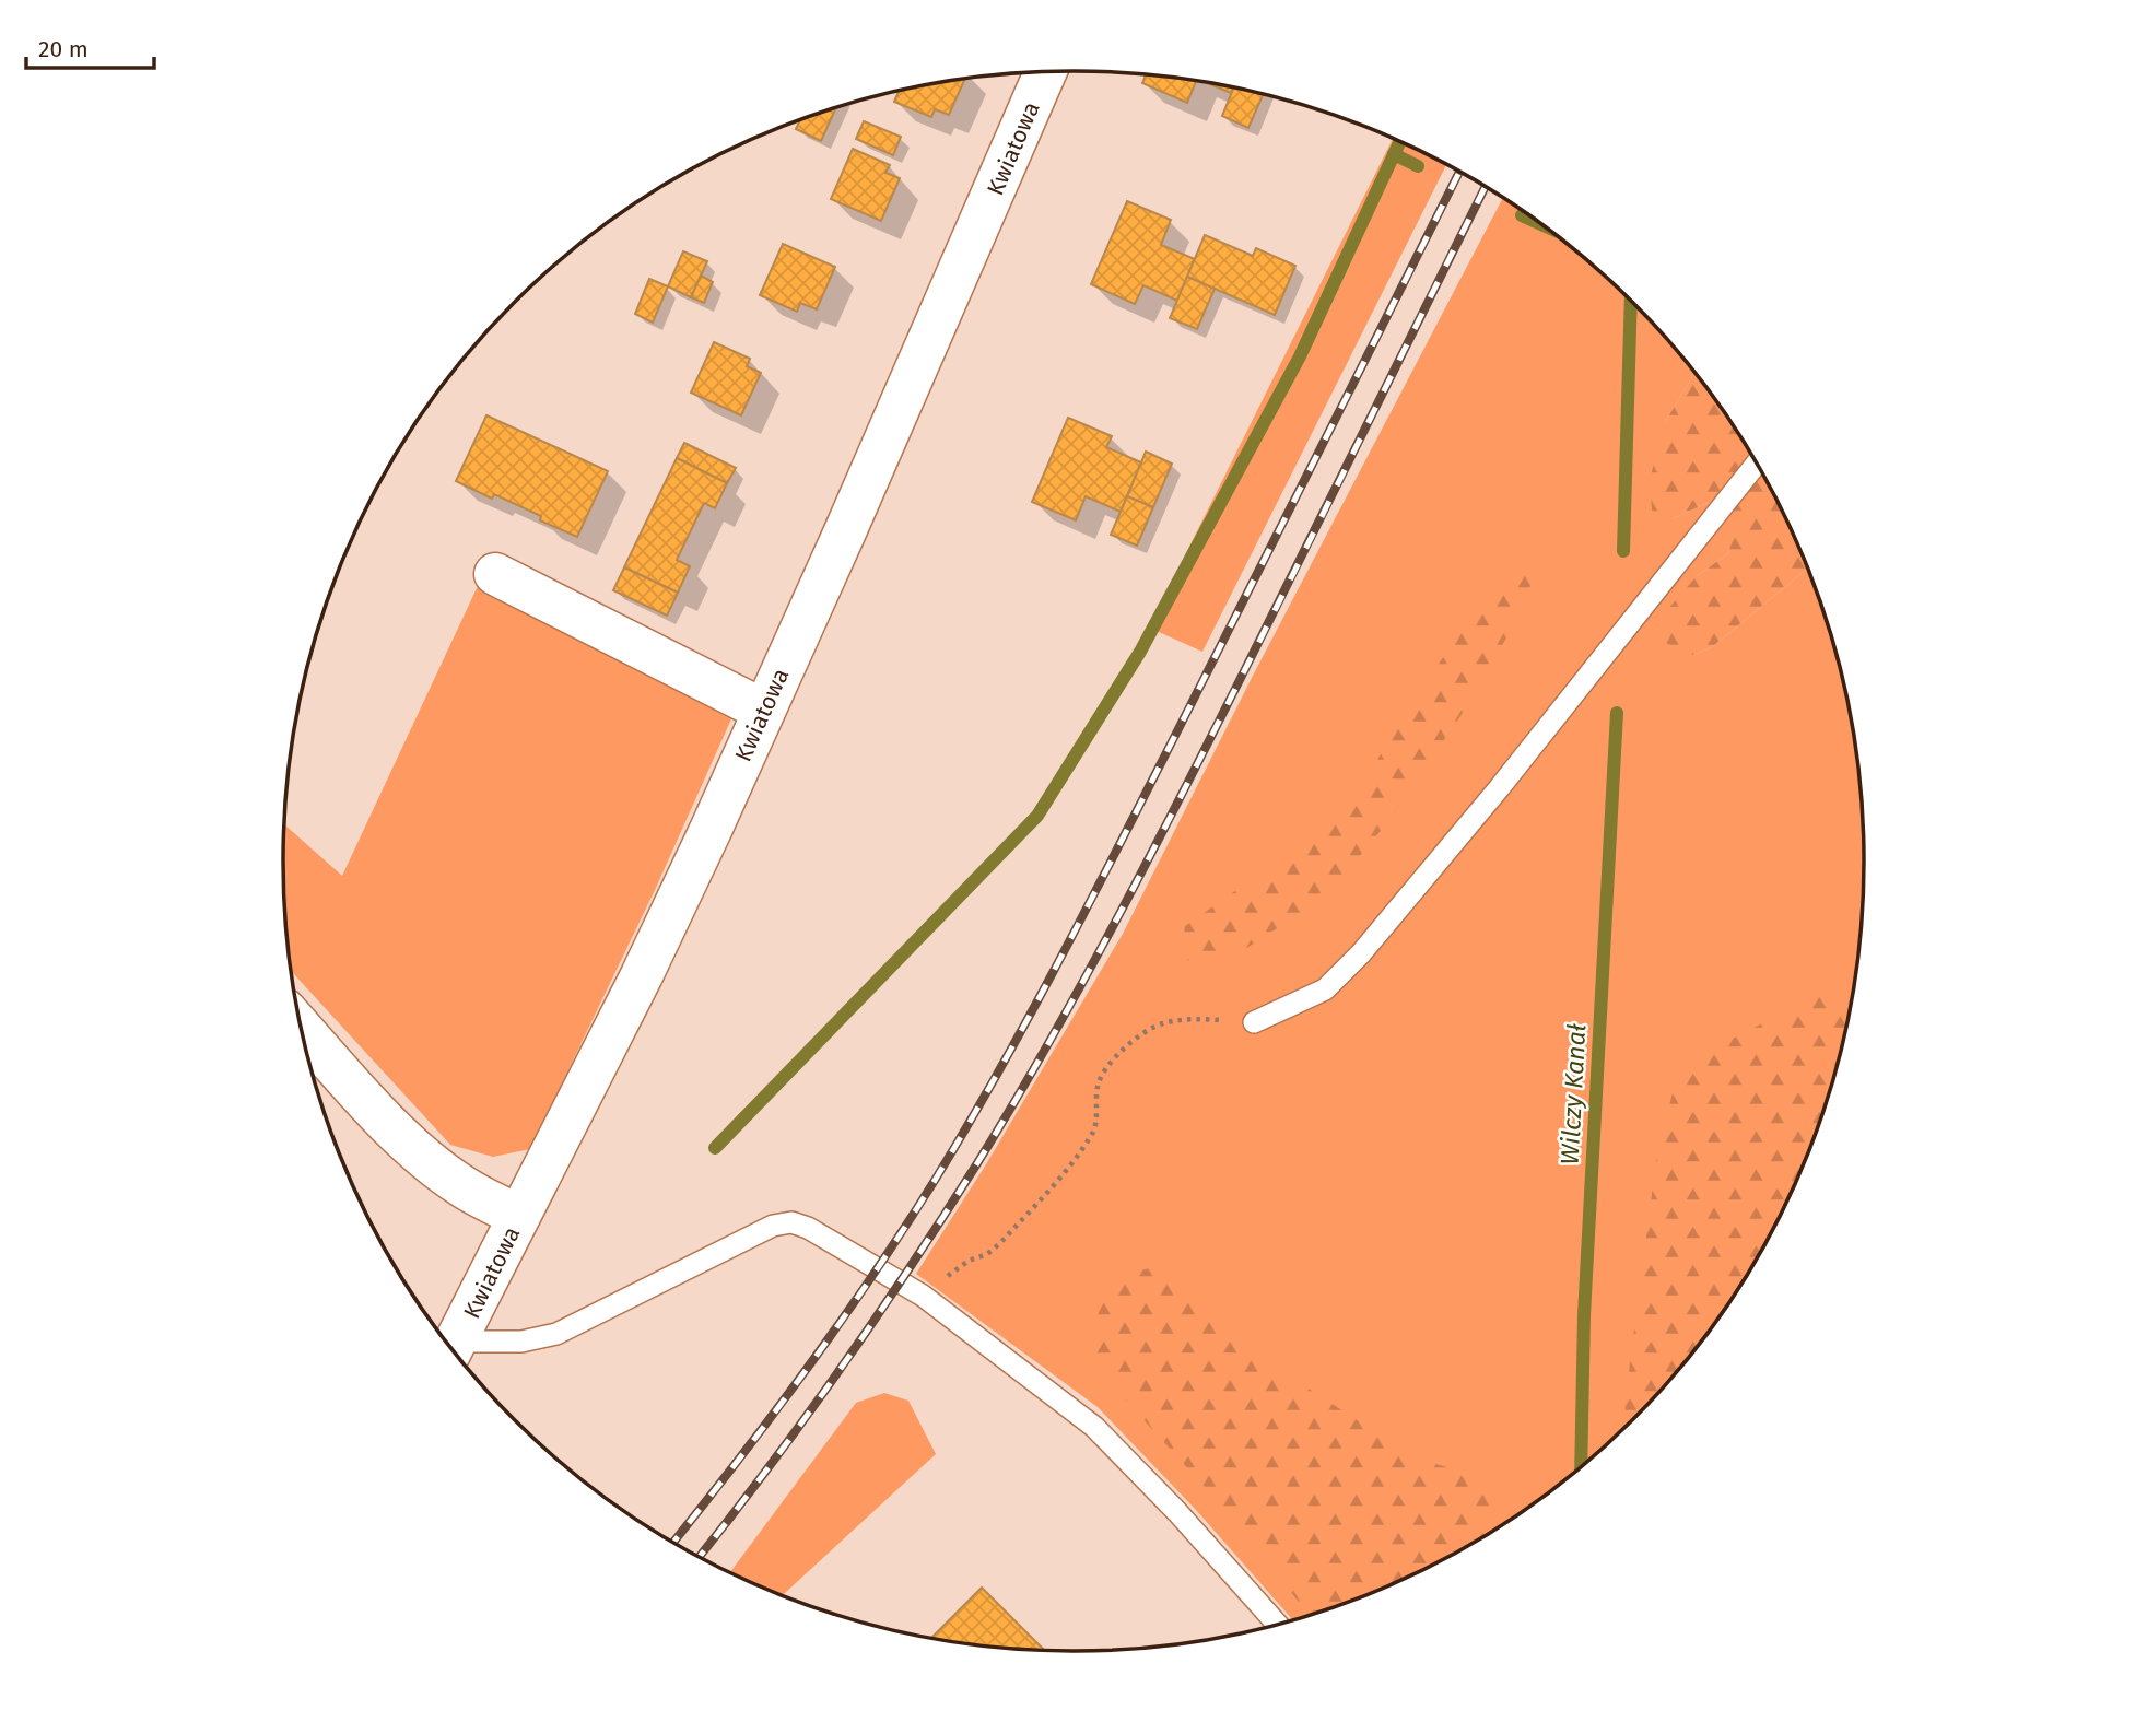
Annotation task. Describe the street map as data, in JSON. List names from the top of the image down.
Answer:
{
  "streets": {
    "street": ["Kwiatowa"]
  },
  "water": ["Wilczy Kanał"],
  "scale_bar": "20 m"
}
